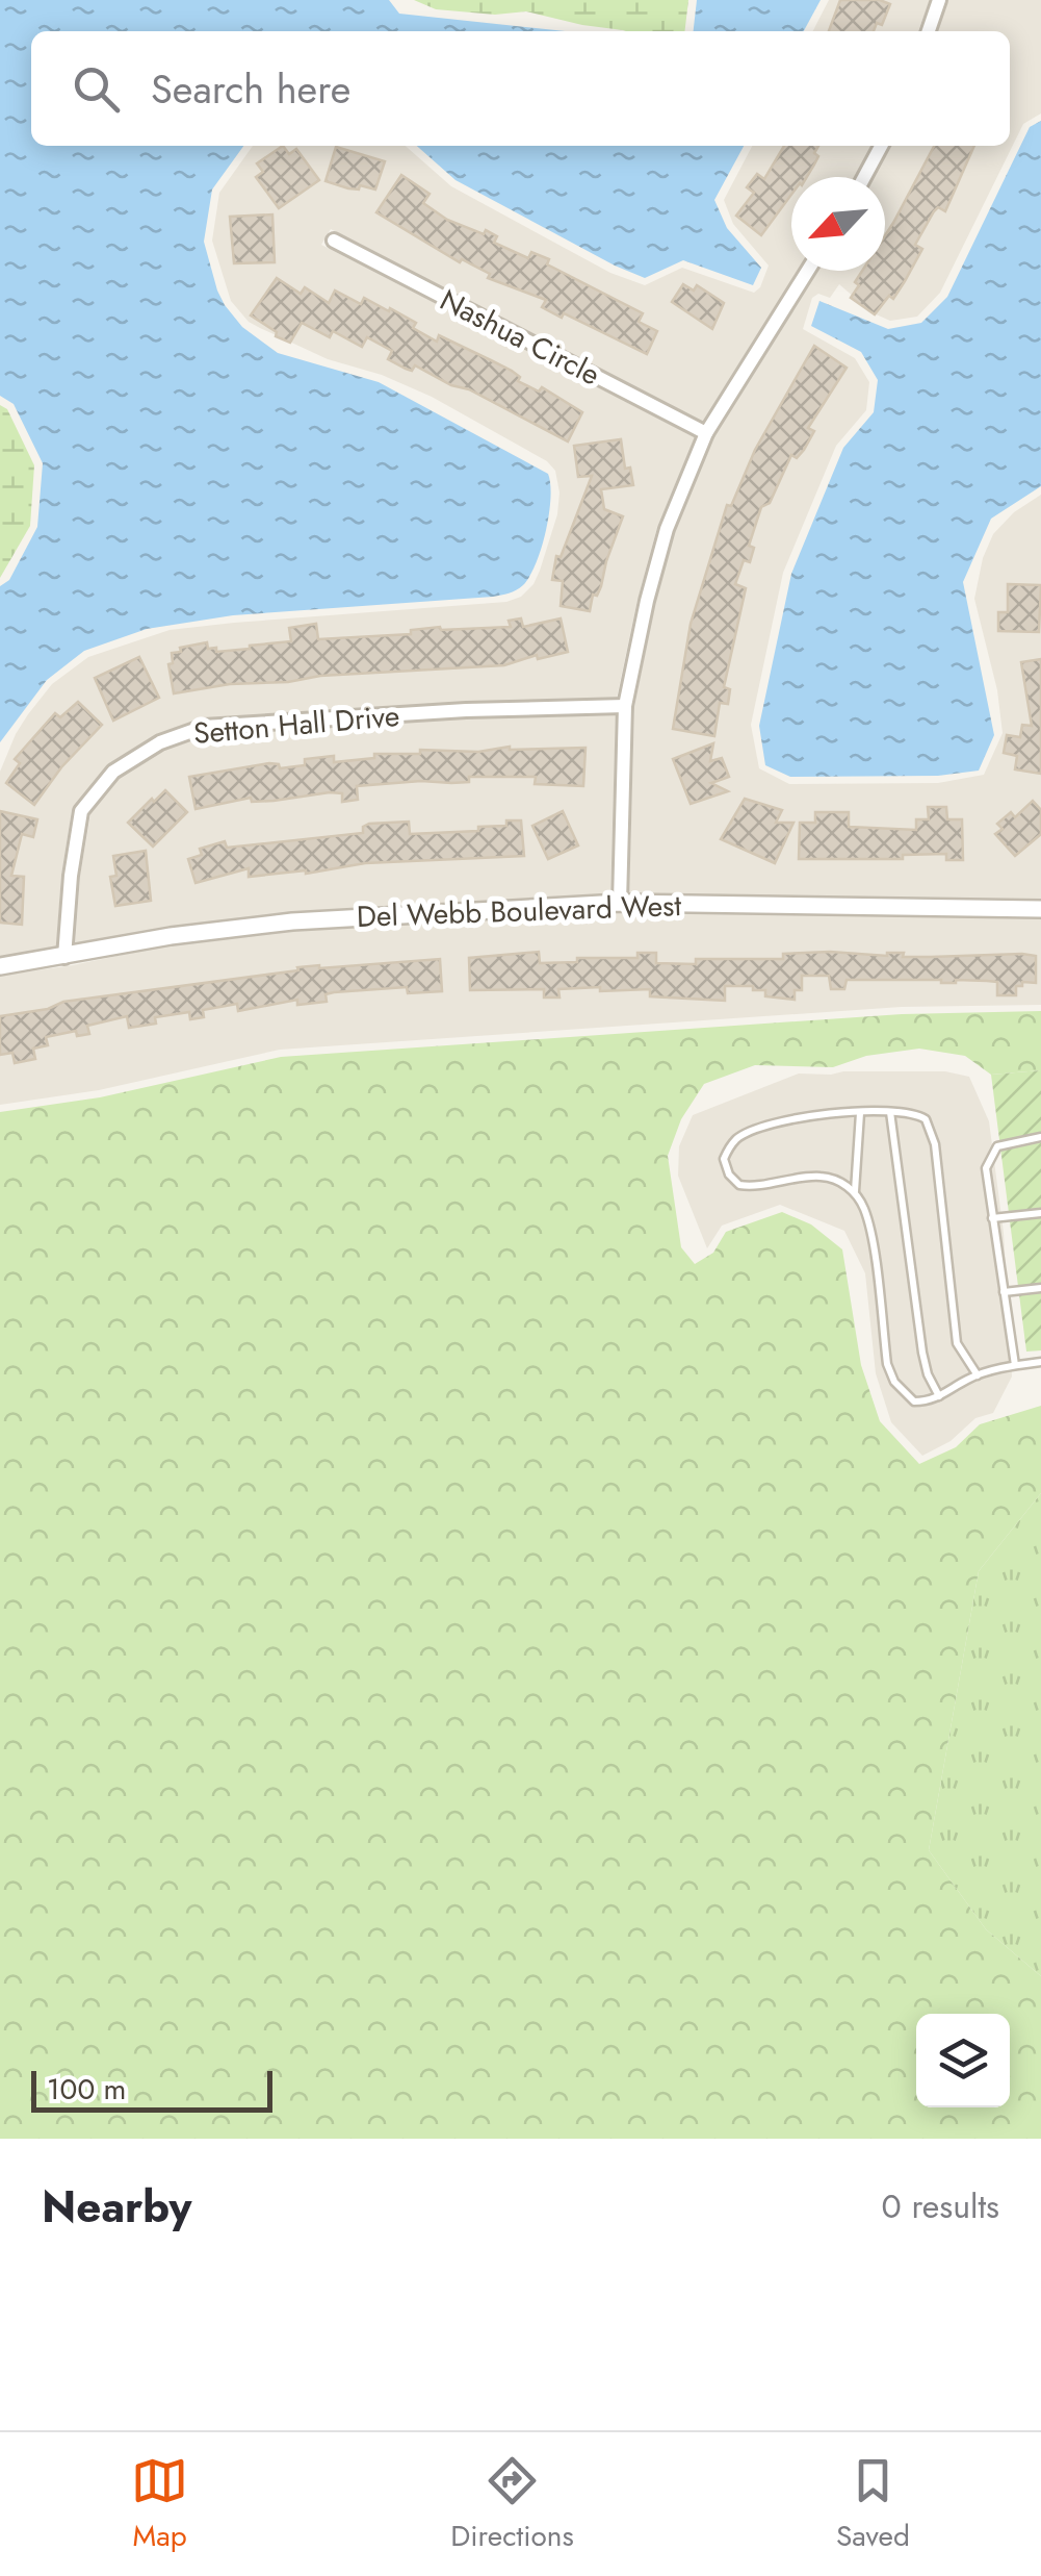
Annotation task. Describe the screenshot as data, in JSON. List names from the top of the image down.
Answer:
{
  "streets": {
    "street": ["Nashua Circle", "Setton Hall Drive", "Del Webb Boulevard West"]
  },
  "crossings": [
    ["Setton Hall Drive", "Del Webb Boulevard West"]
  ],
  "scale_bar": "100 m",
  "north": "bottom left",
  "page": {
    "search": "Search here",
    "scale": "100 m",
    "heading": ["Nearby", "0 results"],
    "nav": ["Map", "Directions", "Saved"]
  }
}
